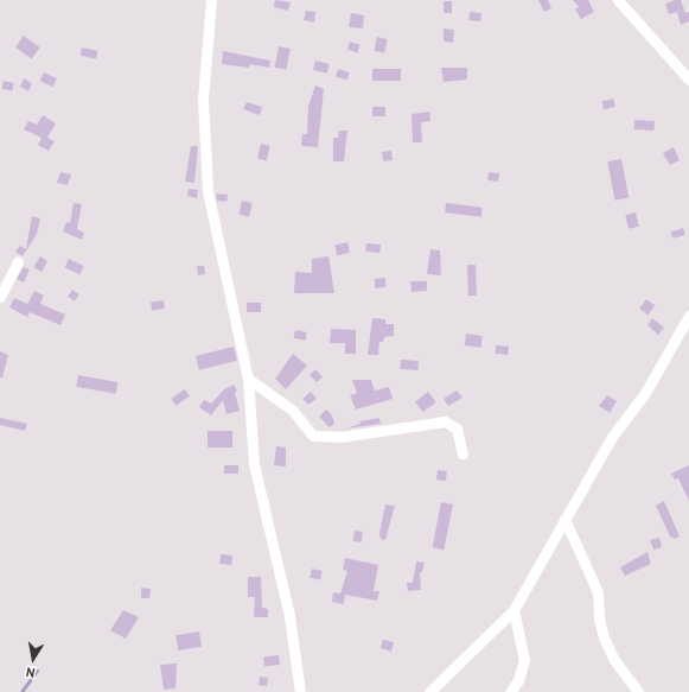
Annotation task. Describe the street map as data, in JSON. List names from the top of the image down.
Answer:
{
  "north": "bottom"
}
